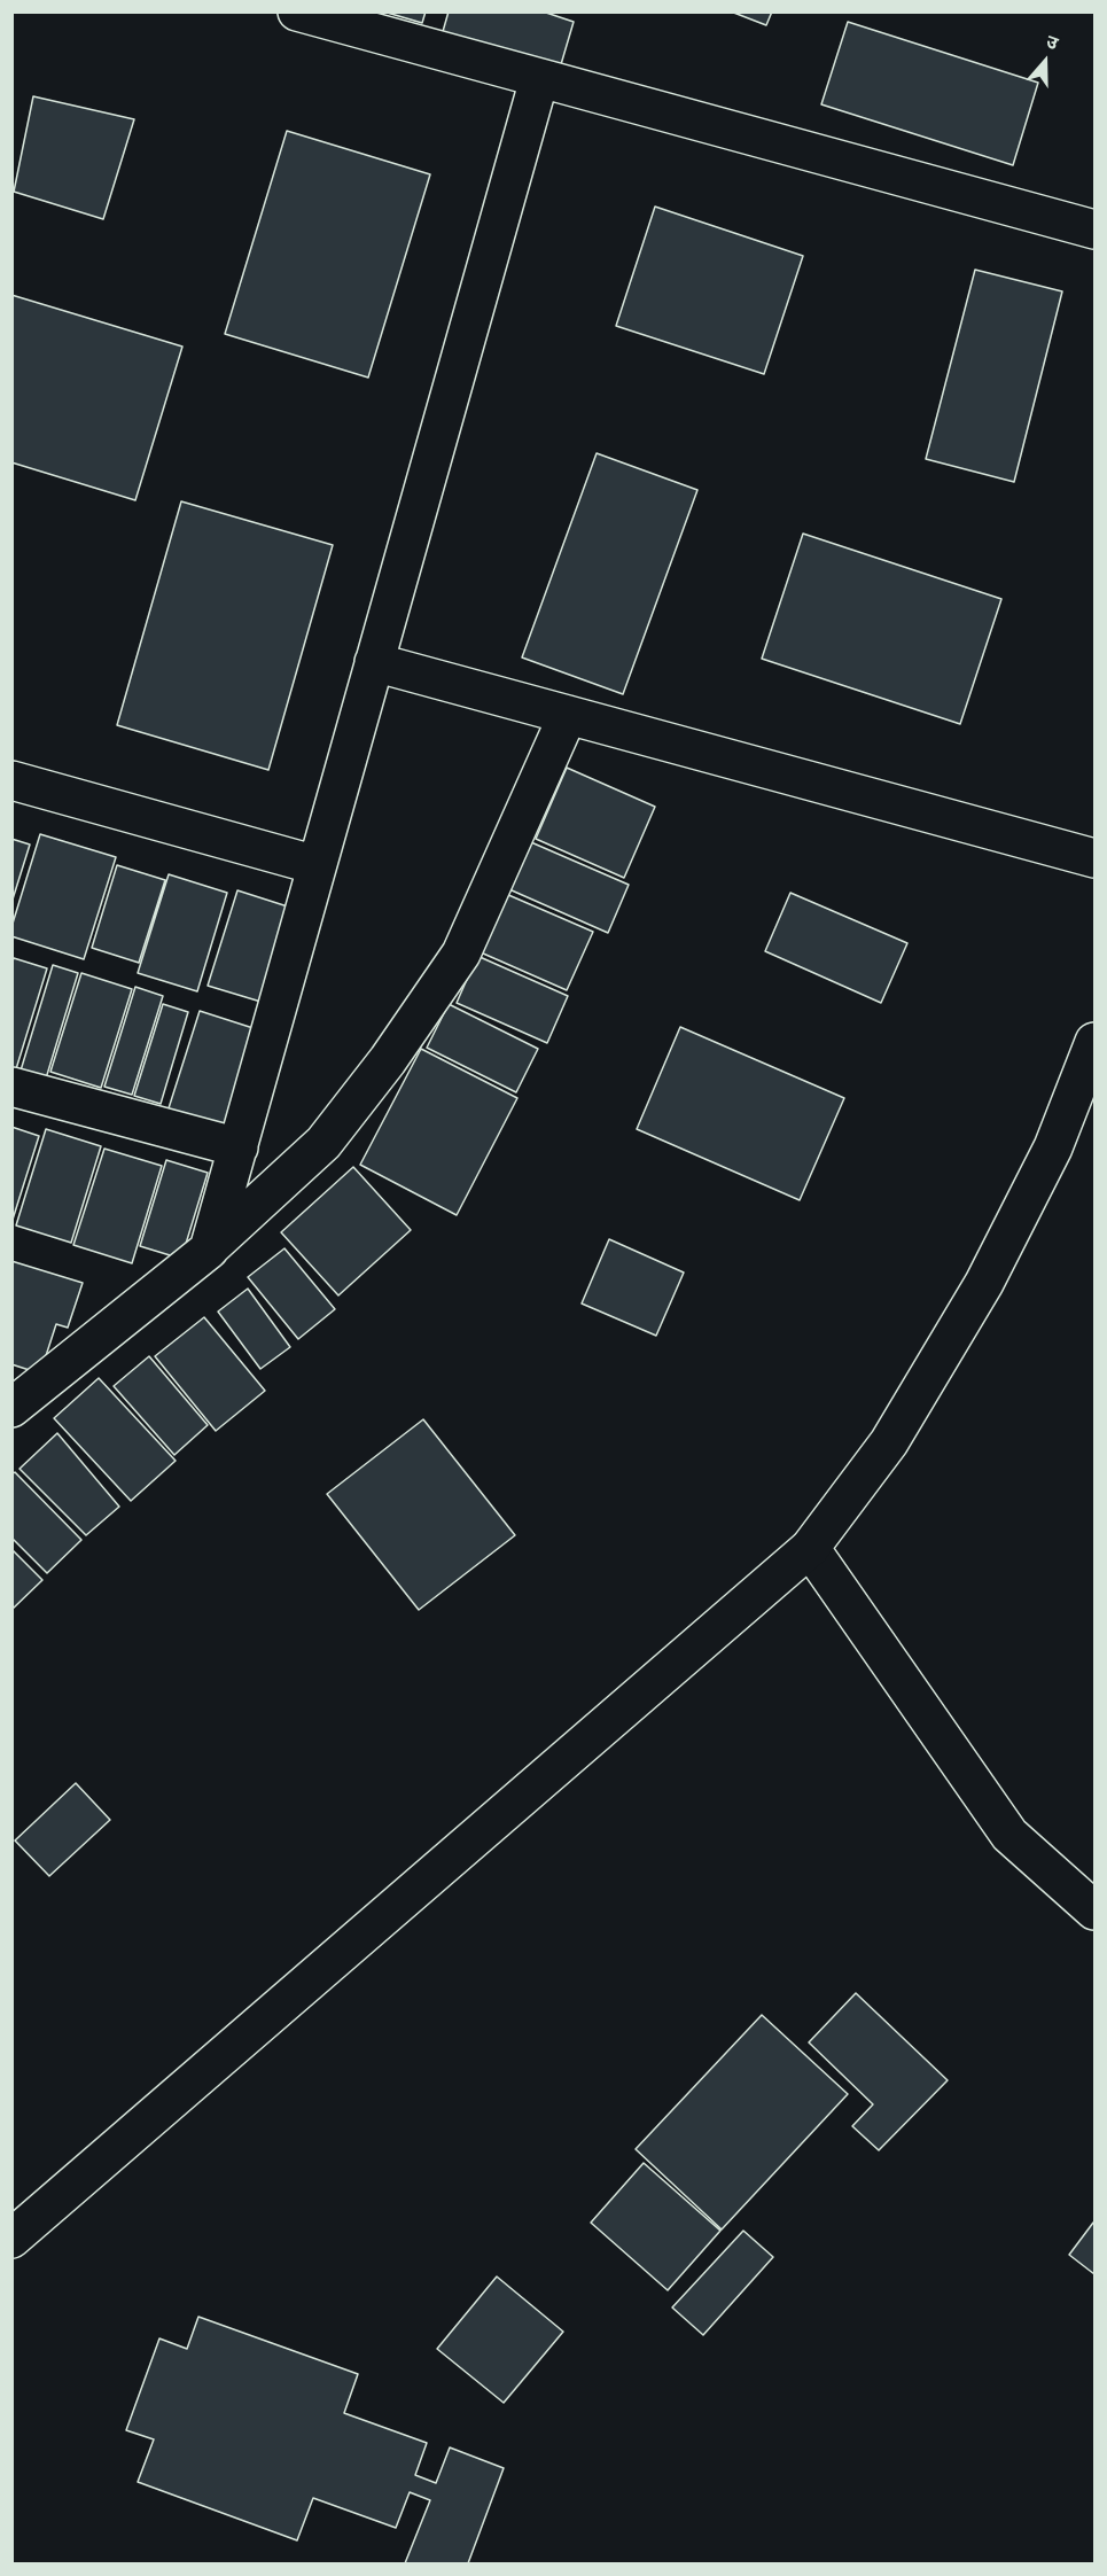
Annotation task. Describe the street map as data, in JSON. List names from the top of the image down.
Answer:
{
  "north": "top"
}
